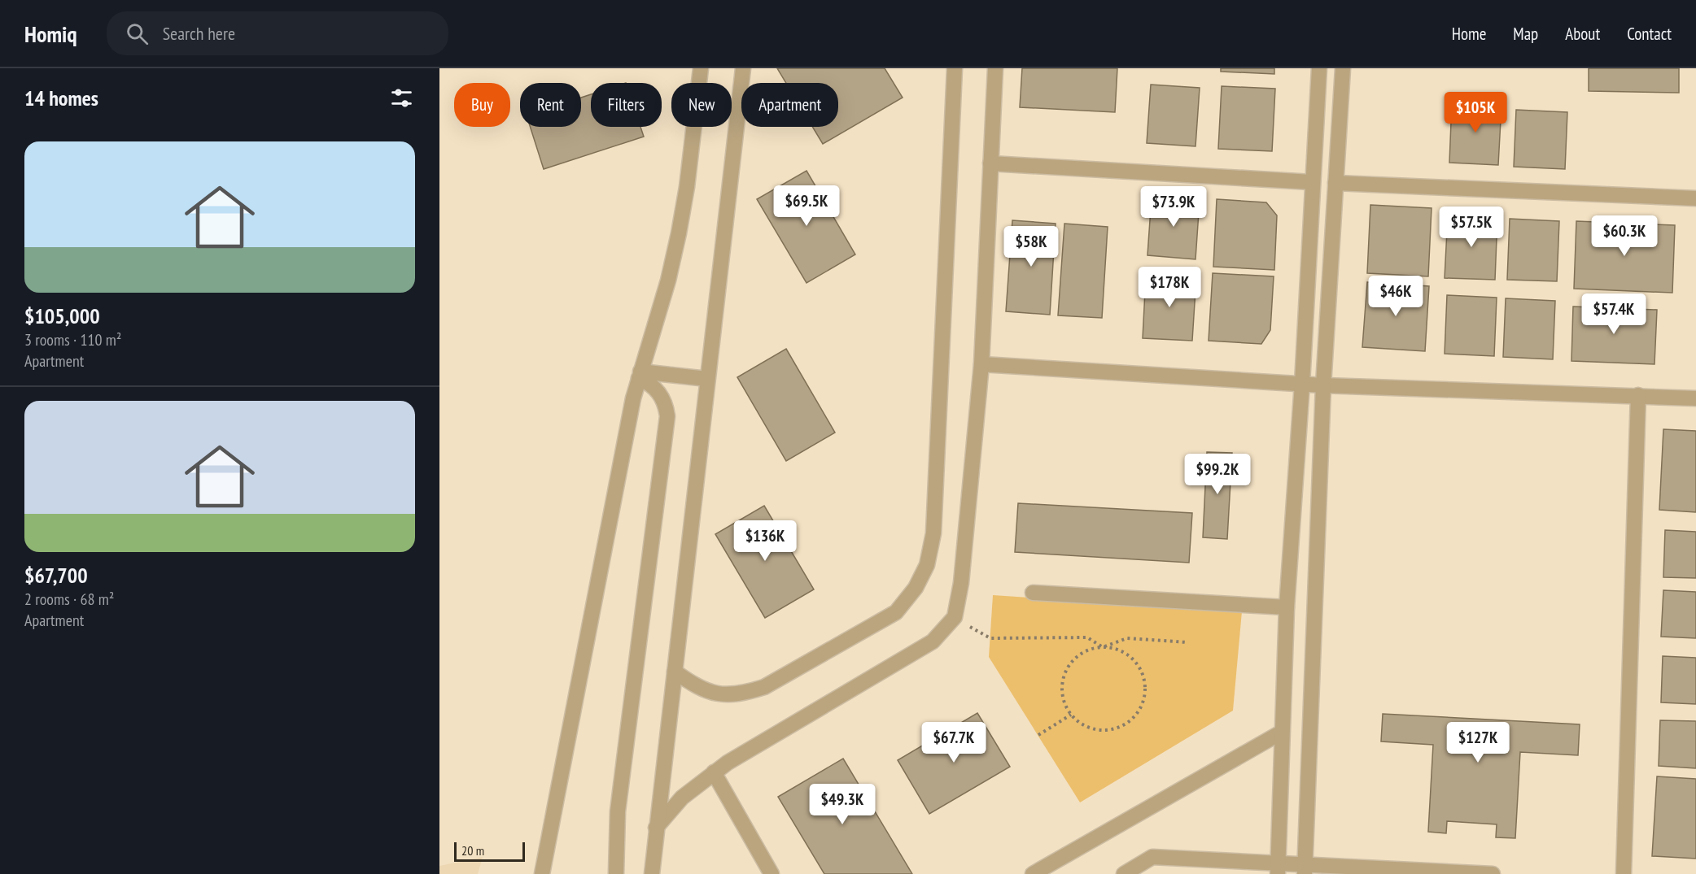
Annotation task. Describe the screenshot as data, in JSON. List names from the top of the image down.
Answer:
{
  "scale_bar": "20 m",
  "page": {
    "header": "Homiq",
    "search": "Search here",
    "nav": [
      "Home",
      "Map",
      "About",
      "Contact"
    ],
    "heading": "14 homes",
    "chip": [
      "Buy",
      "Rent",
      "Filters",
      "New",
      "Apartment"
    ],
    "price": [
      "$105K",
      "$69.5K",
      "$73.9K",
      "$57.5K",
      "$60.3K",
      "$58K",
      "$178K",
      "$46K",
      "$57.4K",
      "$99.2K",
      "$136K",
      "$67.7K",
      "$127K",
      "$49.3K"
    ],
    "list": [
      {
        "name": "$105,000",
        "note": "3 rooms · 110 m² · Apartment"
      },
      {
        "name": "$67,700",
        "note": "2 rooms · 68 m² · Apartment"
      }
    ],
    "scale": "20 m"
  }
}
